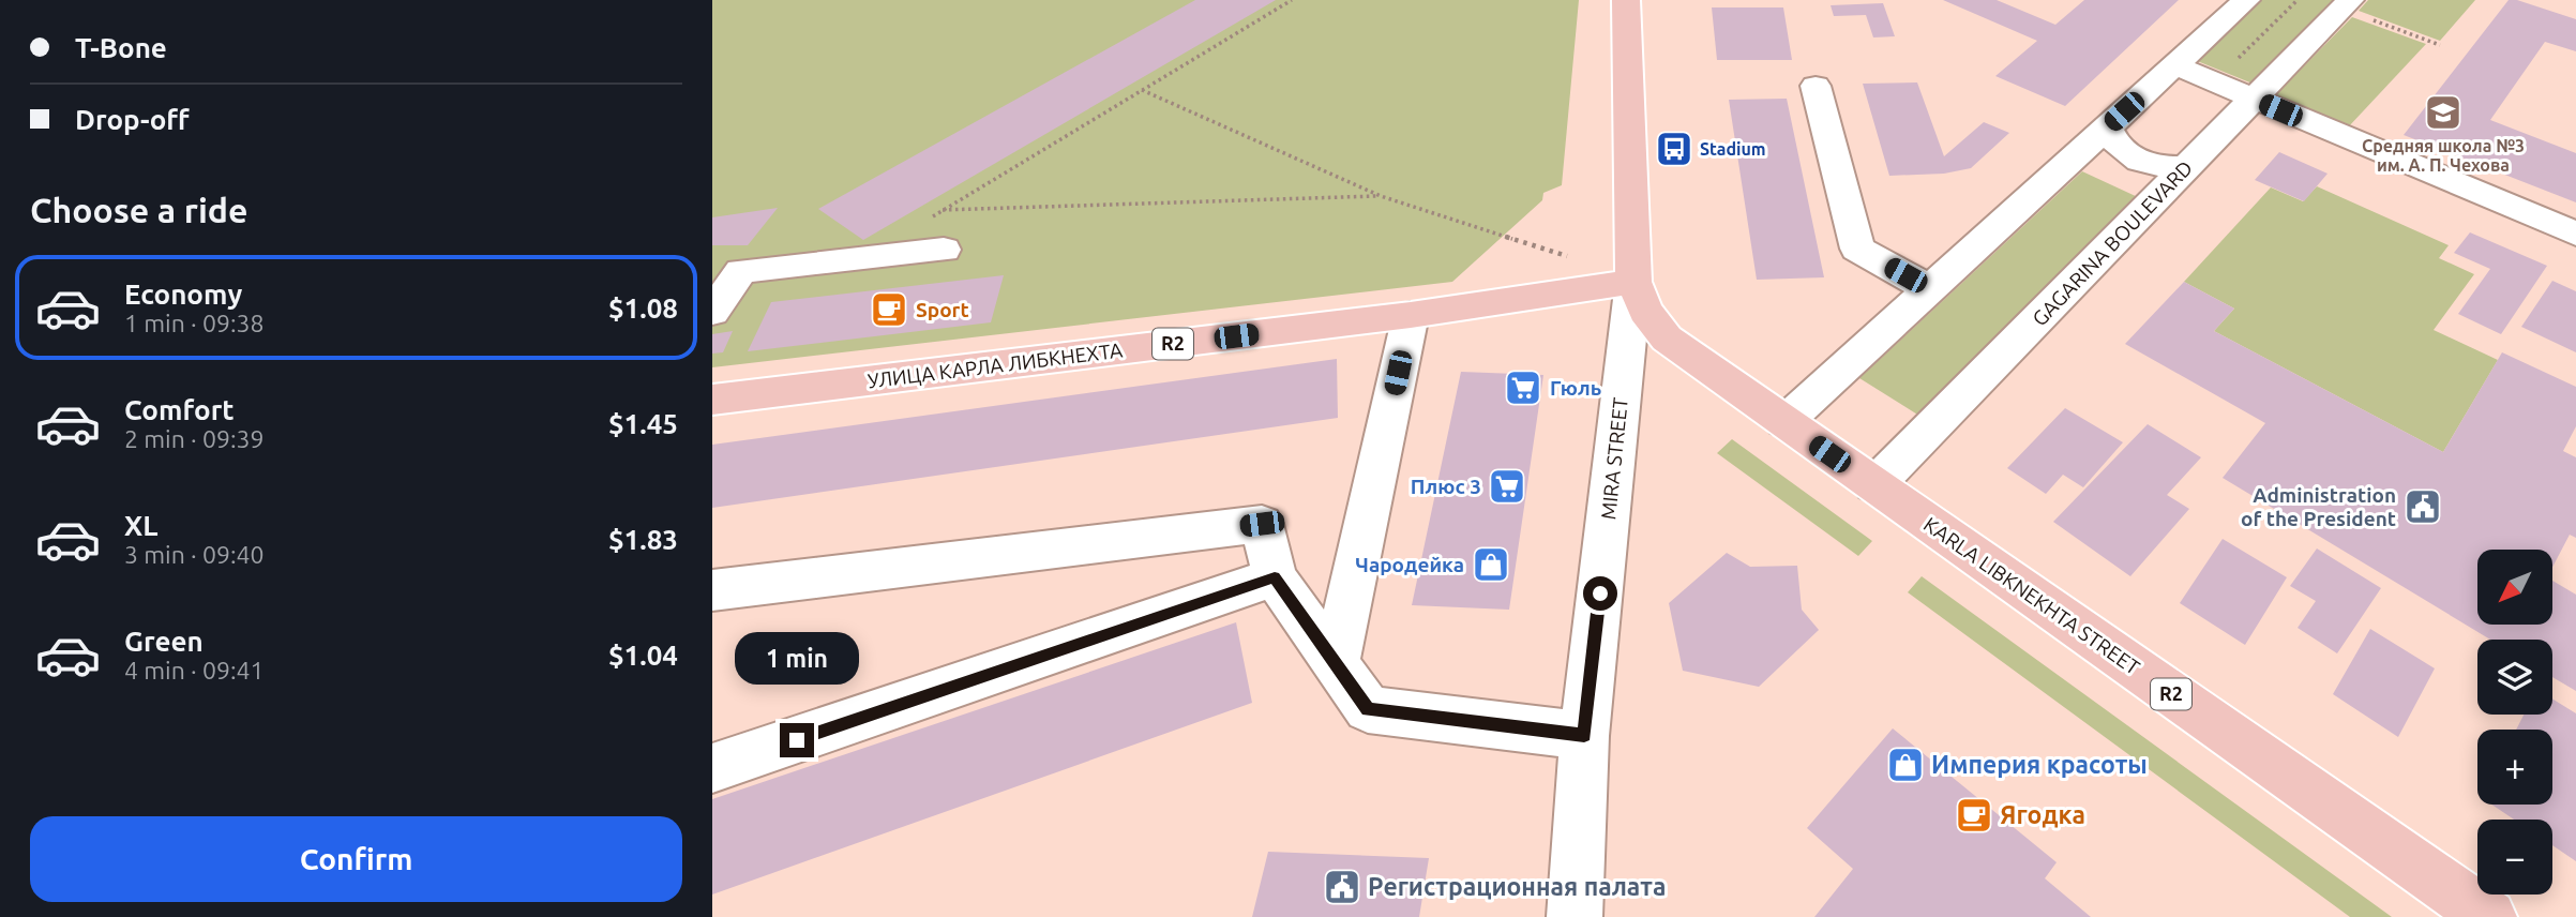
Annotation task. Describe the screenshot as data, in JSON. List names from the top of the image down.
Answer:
{
  "streets": {
    "main road": [
      "R2",
      "УЛИЦА КАРЛА ЛИБКНЕХТА",
      "MIRA STREET",
      "KARLA LIBKNEKHTA STREET"
    ],
    "street": ["GAGARINA BOULEVARD"]
  },
  "crossings": [
    ["GAGARINA BOULEVARD", "KARLA LIBKNEKHTA STREET"],
    ["УЛИЦА КАРЛА ЛИБКНЕХТА", "MIRA STREET"],
    ["УЛИЦА КАРЛА ЛИБКНЕХТА", "KARLA LIBKNEKHTA STREET"],
    ["MIRA STREET", "KARLA LIBKNEKHTA STREET"]
  ],
  "places": {
    "school or university": ["Средняя школа №3 им. А. П. Чехова"],
    "bus stop": ["Stadium"],
    "cafe": ["Sport", "Ягодка"],
    "supermarket": ["Гюль", "Плюс 3"],
    "public building": ["Administration of the President", "Регистрационная палата"],
    "shop": ["Чародейка", "Империя красоты"]
  },
  "north": "bottom left",
  "page": {
    "banner": ["T-Bone", "Drop-off"],
    "heading": "Choose a ride",
    "list": [
      {
        "name": "Economy",
        "note": "1 min · 09:38",
        "value": "$1.08"
      },
      {
        "name": "Comfort",
        "note": "2 min · 09:39",
        "value": "$1.45"
      },
      {
        "name": "XL",
        "note": "3 min · 09:40",
        "value": "$1.83"
      },
      {
        "name": "Green",
        "note": "4 min · 09:41",
        "value": "$1.04"
      }
    ],
    "map_buttons": ["+", "−"],
    "bubble": "1 min",
    "buttons": "Confirm"
  }
}
